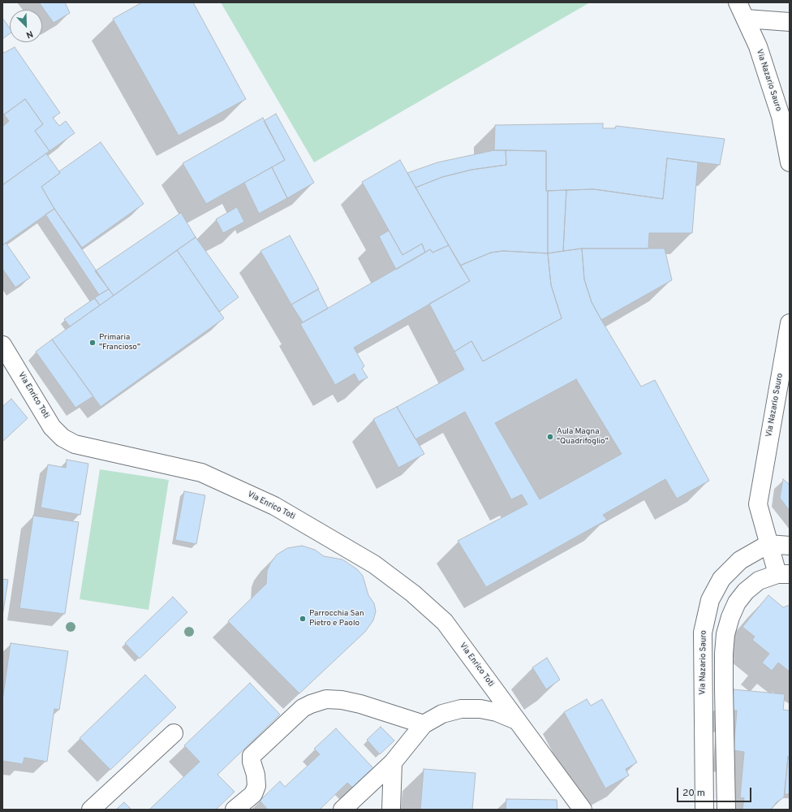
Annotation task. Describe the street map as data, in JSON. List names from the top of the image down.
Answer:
{
  "streets": {
    "street": ["Via Nazario Sauro", "Via Enrico Toti"]
  },
  "places": ["Primaria \"Francioso\"", "Aula Magna \"Quadrifoglio\"", "Parrocchia San Pietro e Paolo"],
  "scale_bar": "20 m",
  "north": "bottom right"
}
